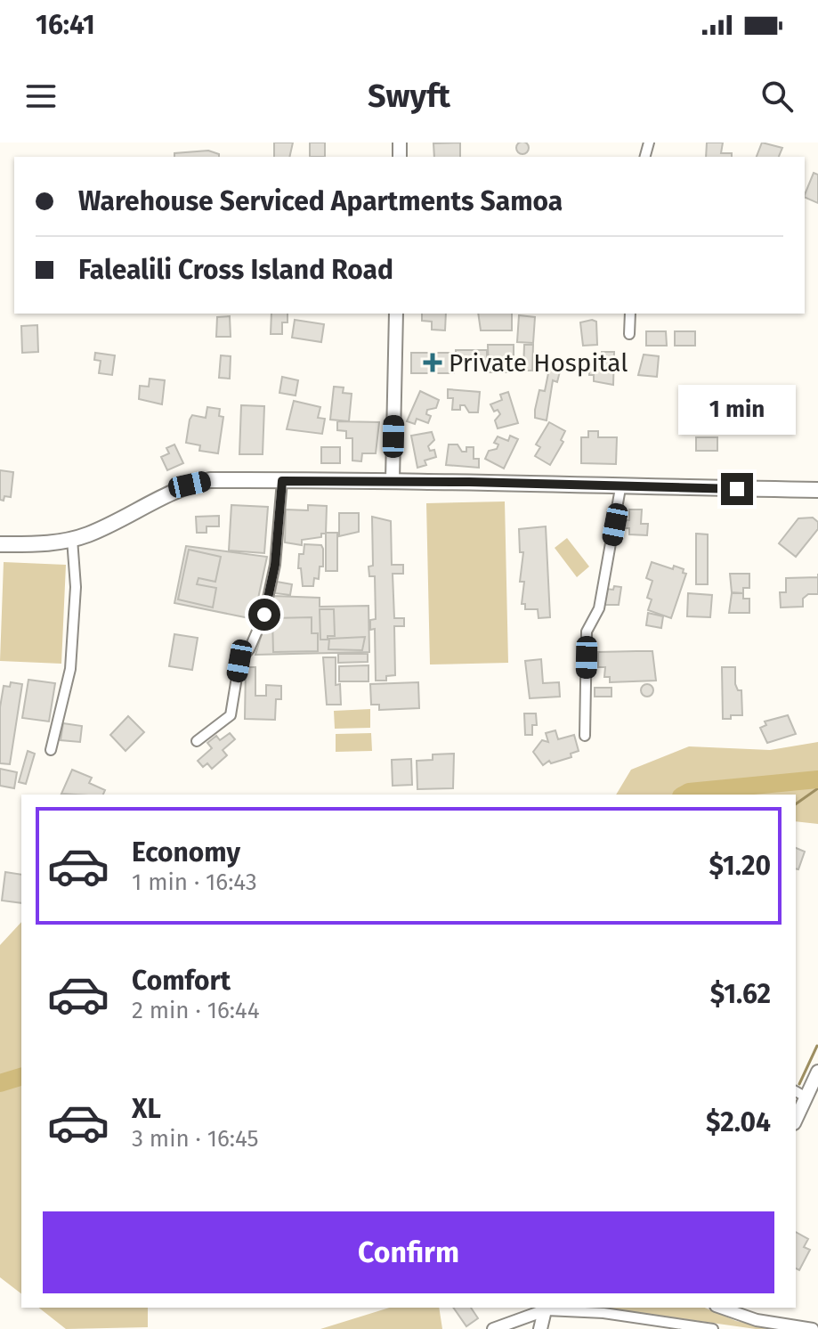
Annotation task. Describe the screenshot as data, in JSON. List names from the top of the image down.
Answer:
{
  "places": {
    "health": ["Private Hospital"]
  },
  "page": {
    "status": "16:41",
    "header": "Swyft",
    "banner": ["Warehouse Serviced Apartments Samoa", "Falealili Cross Island Road"],
    "bubble": "1 min",
    "list": [
      {
        "name": "Economy",
        "note": "1 min · 16:43",
        "value": "$1.20"
      },
      {
        "name": "Comfort",
        "note": "2 min · 16:44",
        "value": "$1.62"
      },
      {
        "name": "XL",
        "note": "3 min · 16:45",
        "value": "$2.04"
      }
    ],
    "buttons": "Confirm"
  }
}
